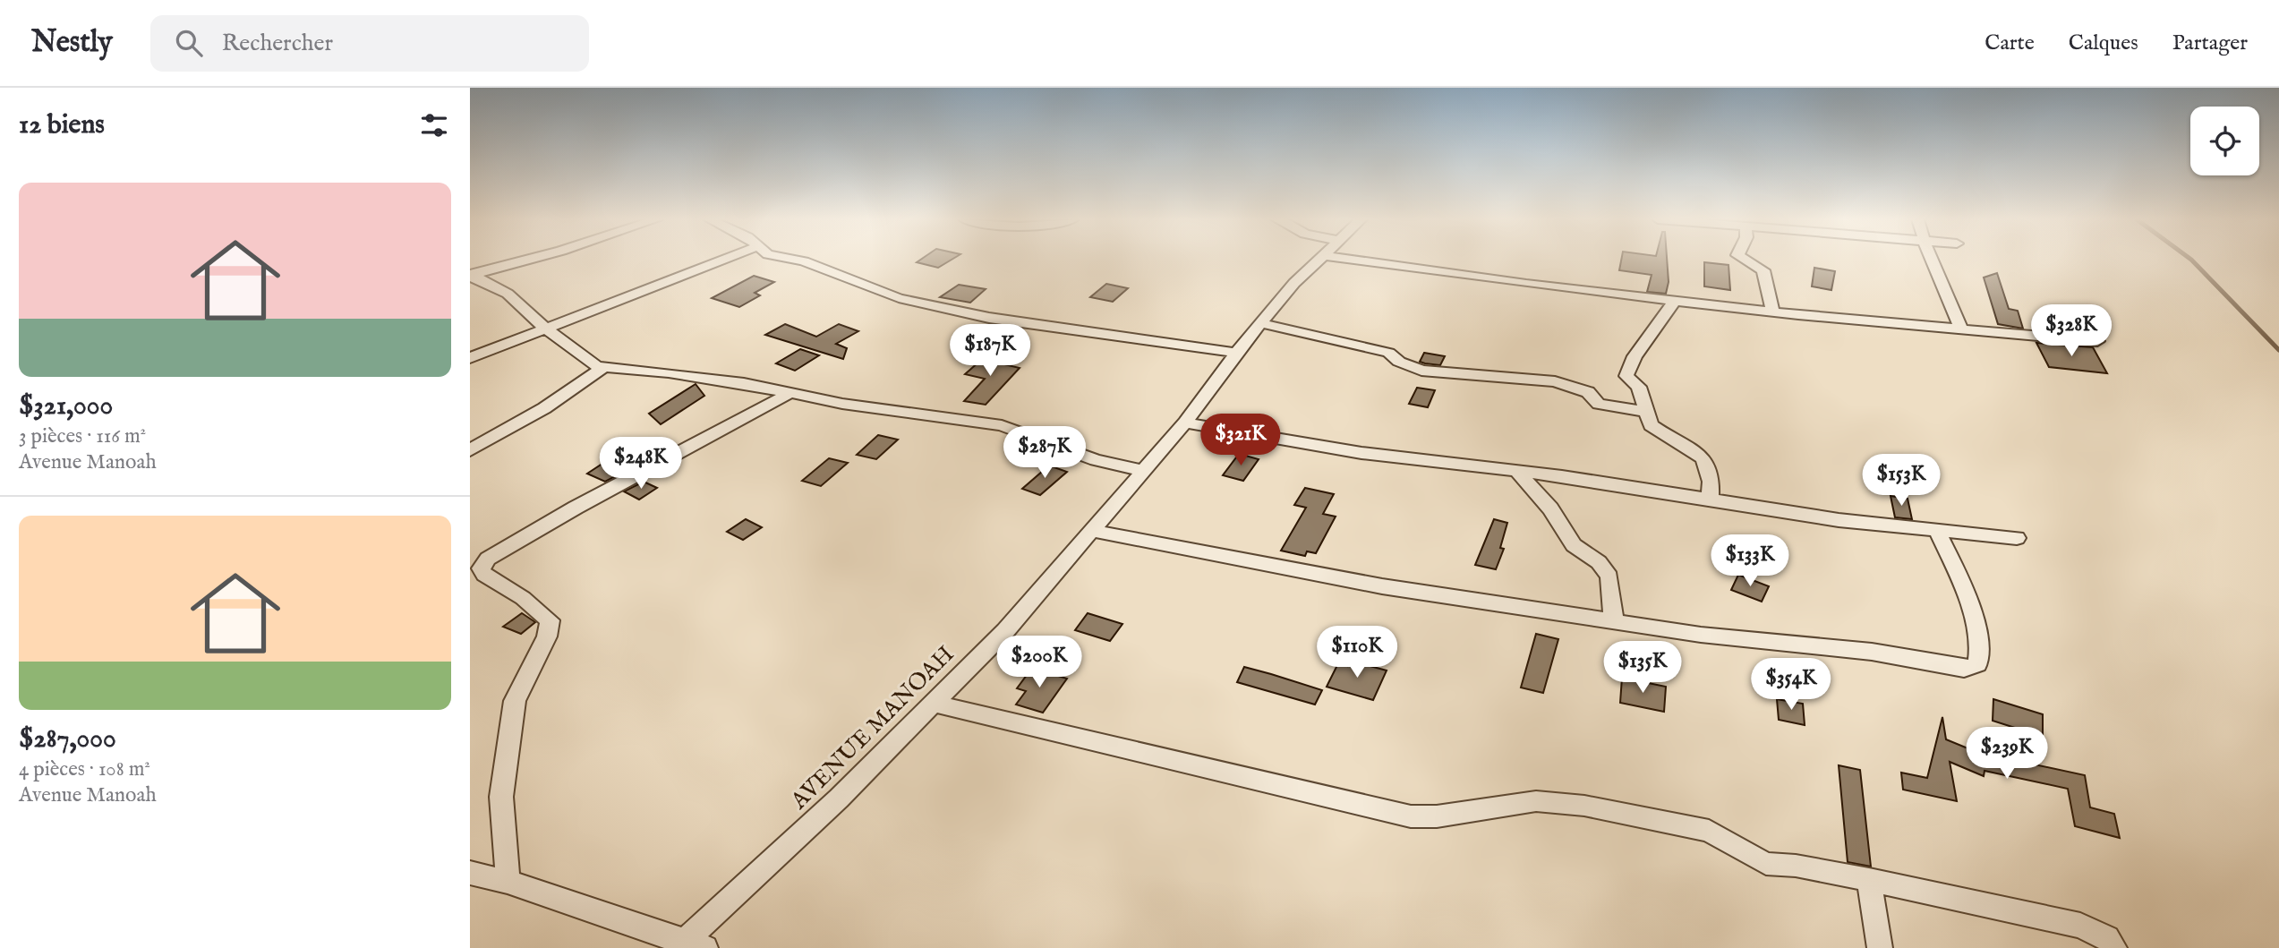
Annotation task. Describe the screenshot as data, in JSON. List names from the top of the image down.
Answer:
{
  "streets": {
    "street": ["AVENUE MANOAH"]
  },
  "page": {
    "header": "Nestly",
    "search": "Rechercher",
    "nav": ["Carte", "Calques", "Partager"],
    "heading": "12 biens",
    "list": [
      {
        "name": "$321,000",
        "note": "3 pièces · 116 m² · Avenue Manoah"
      },
      {
        "name": "$287,000",
        "note": "4 pièces · 108 m² · Avenue Manoah"
      }
    ],
    "price": [
      "$328K",
      "$187K",
      "$321K",
      "$287K",
      "$248K",
      "$153K",
      "$133K",
      "$110K",
      "$200K",
      "$135K",
      "$354K",
      "$239K"
    ]
  }
}
